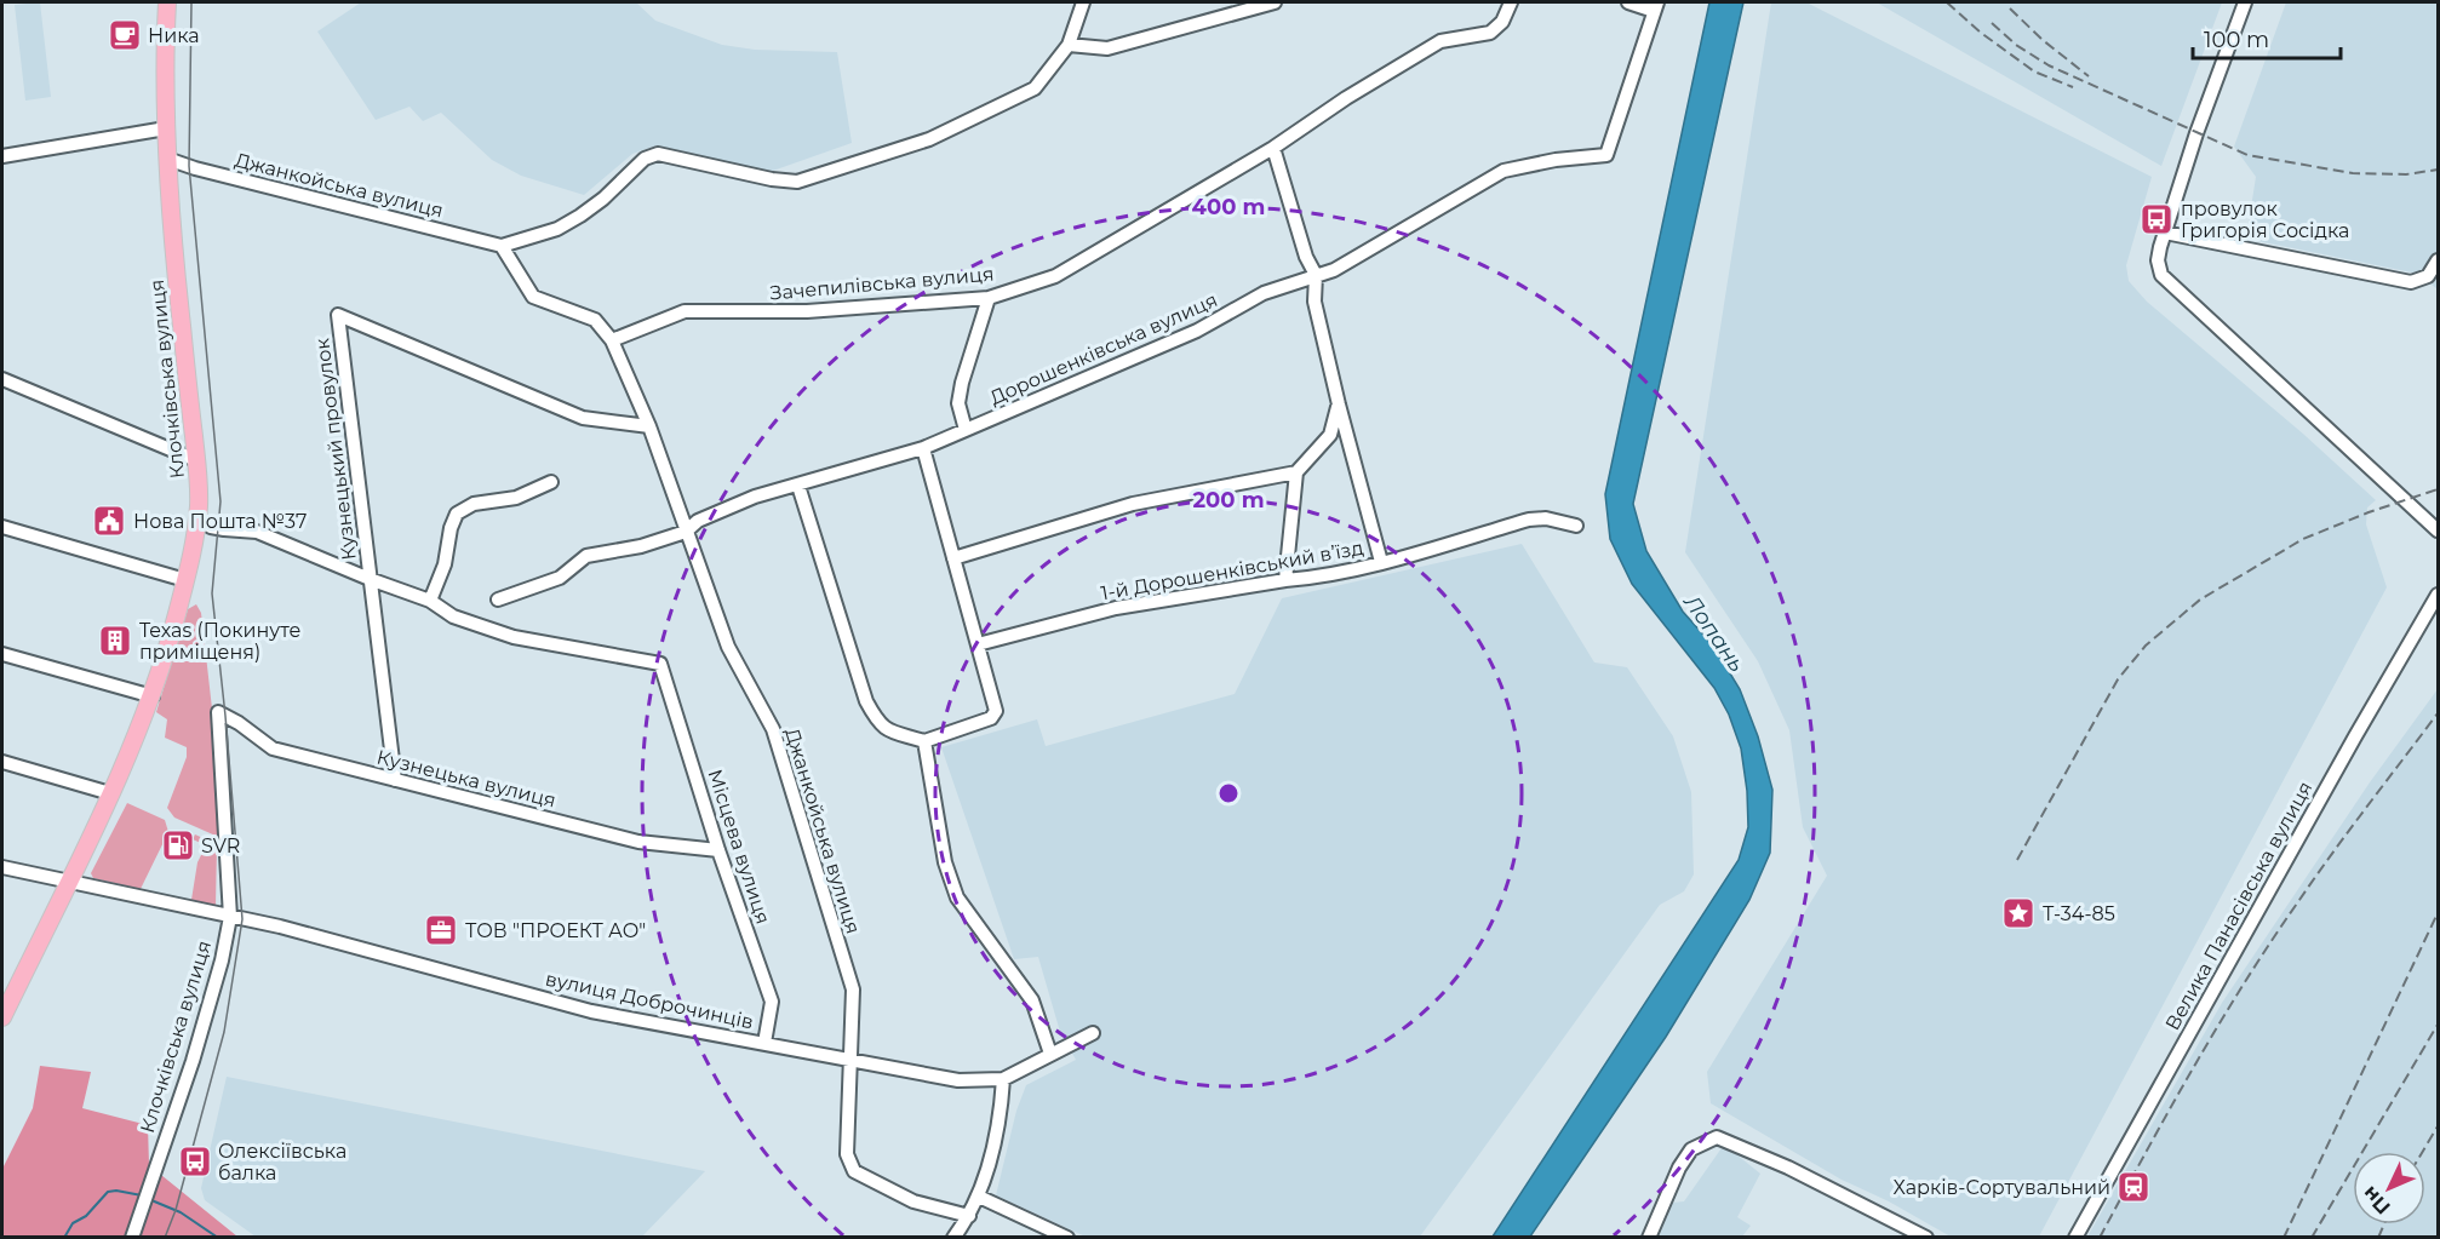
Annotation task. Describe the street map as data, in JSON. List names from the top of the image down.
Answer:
{
  "streets": {
    "main road": ["Клочківська вулиця"],
    "street": [
      "Джанкойська вулиця",
      "Зачепилівська вулиця",
      "Дорошенківська вулиця",
      "Кузнецький провулок",
      "1-й Дорошенківський в’їзд",
      "Кузнецька вулиця",
      "Місцева вулиця",
      "Велика Панасівська вулиця",
      "вулиця Доброчинців"
    ]
  },
  "crossings": [
    ["Джанкойська вулиця", "Зачепилівська вулиця"],
    ["Джанкойська вулиця", "Дорошенківська вулиця"],
    ["Джанкойська вулиця", "Клочківська вулиця"],
    ["Джанкойська вулиця", "Кузнецький провулок"],
    ["Джанкойська вулиця", "вулиця Доброчинців"],
    ["Клочківська вулиця", "Кузнецька вулиця"],
    ["Клочківська вулиця", "вулиця Доброчинців"],
    ["Кузнецький провулок", "Кузнецька вулиця"],
    ["Кузнецька вулиця", "Місцева вулиця"],
    ["Місцева вулиця", "вулиця Доброчинців"]
  ],
  "water": ["Лопань"],
  "places": {
    "cafe": ["Ника"],
    "bus stop": ["провулок Григорія Сосідка", "Олексіївська балка"],
    "public building": ["Нова Пошта №37"],
    "building": ["Texas (Покинуте приміщеня)"],
    "fuel station": ["SVR"],
    "place": ["Т-34-85"],
    "office": ["ТОВ \"ПРОЕКТ АО\""],
    "station": ["Харків-Сортувальний"]
  },
  "scale_bar": "100 m",
  "north": "bottom left",
  "rings": ["400 m", "200 m"]
}
